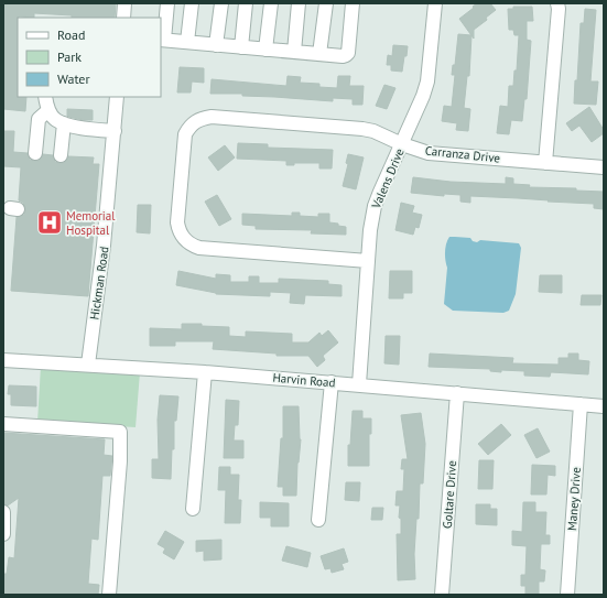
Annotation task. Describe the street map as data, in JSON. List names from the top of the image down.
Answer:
{
  "streets": {
    "street": [
      "Carranza Drive",
      "Valens Drive",
      "Hickman Road",
      "Harvin Road",
      "Goltare Drive",
      "Maney Drive"
    ]
  },
  "crossings": [
    ["Carranza Drive", "Valens Drive"],
    ["Valens Drive", "Harvin Road"],
    ["Hickman Road", "Harvin Road"],
    ["Harvin Road", "Goltare Drive"],
    ["Harvin Road", "Maney Drive"]
  ],
  "places": {
    "hospital": ["Memorial Hospital"]
  },
  "legend": ["Road", "Park", "Water"]
}
